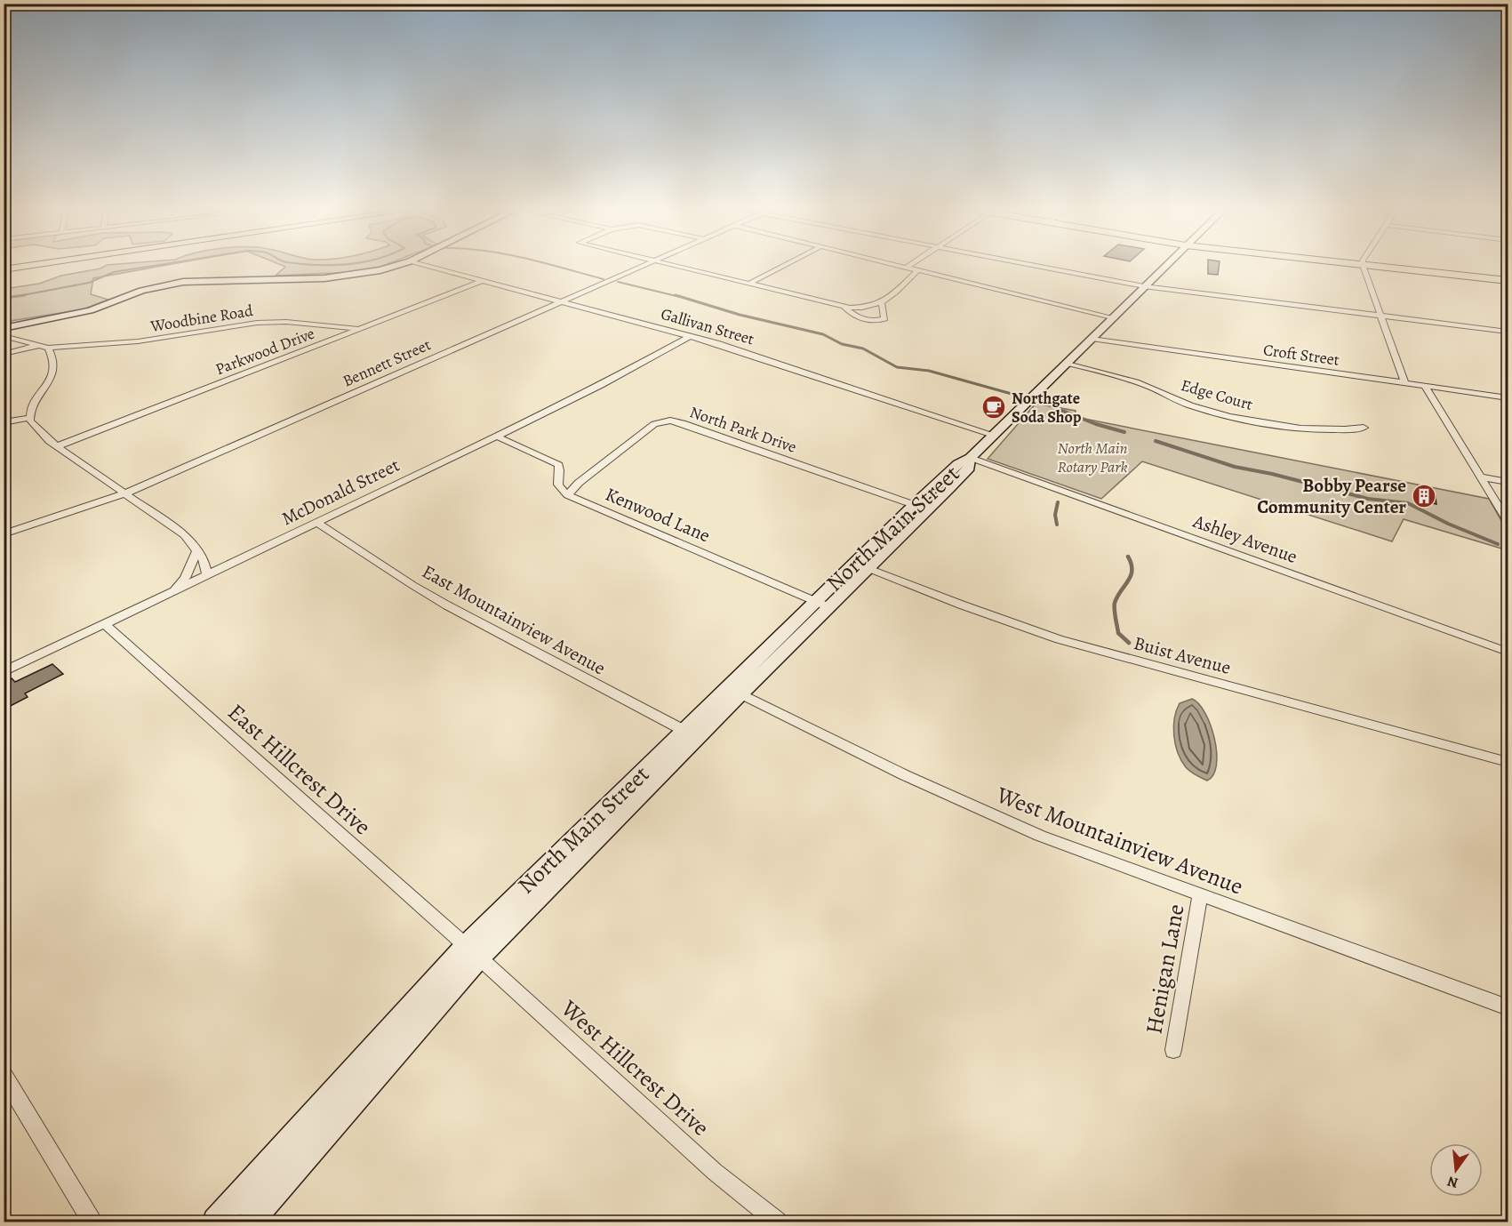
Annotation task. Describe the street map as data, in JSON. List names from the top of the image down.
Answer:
{
  "streets": {
    "street": [
      "Woodbine Road",
      "Gallivan Street",
      "Parkwood Drive",
      "Croft Street",
      "Bennett Street",
      "Edge Court",
      "North Park Drive",
      "McDonald Street",
      "Kenwood Lane",
      "North Main Street",
      "Ashley Avenue",
      "East Mountainview Avenue",
      "Buist Avenue",
      "East Hillcrest Drive",
      "West Mountainview Avenue",
      "Henigan Lane",
      "West Hillcrest Drive"
    ]
  },
  "crossings": [
    ["Woodbine Road", "Parkwood Drive"],
    ["Gallivan Street", "Parkwood Drive"],
    ["Gallivan Street", "Bennett Street"],
    ["Gallivan Street", "McDonald Street"],
    ["Gallivan Street", "North Main Street"],
    ["Croft Street", "North Main Street"],
    ["Edge Court", "North Main Street"],
    ["North Park Drive", "Kenwood Lane"],
    ["North Park Drive", "North Main Street"],
    ["McDonald Street", "East Mountainview Avenue"],
    ["McDonald Street", "East Hillcrest Drive"],
    ["Kenwood Lane", "North Main Street"],
    ["North Main Street", "Ashley Avenue"],
    ["North Main Street", "East Mountainview Avenue"],
    ["North Main Street", "Buist Avenue"],
    ["North Main Street", "East Hillcrest Drive"],
    ["North Main Street", "West Mountainview Avenue"],
    ["North Main Street", "West Hillcrest Drive"],
    ["East Hillcrest Drive", "West Hillcrest Drive"],
    ["West Mountainview Avenue", "Henigan Lane"]
  ],
  "parks": ["North Main Rotary Park"],
  "places": {
    "cafe": ["Northgate Soda Shop"],
    "building": ["Bobby Pearse Community Center"]
  },
  "north": "bottom"
}
